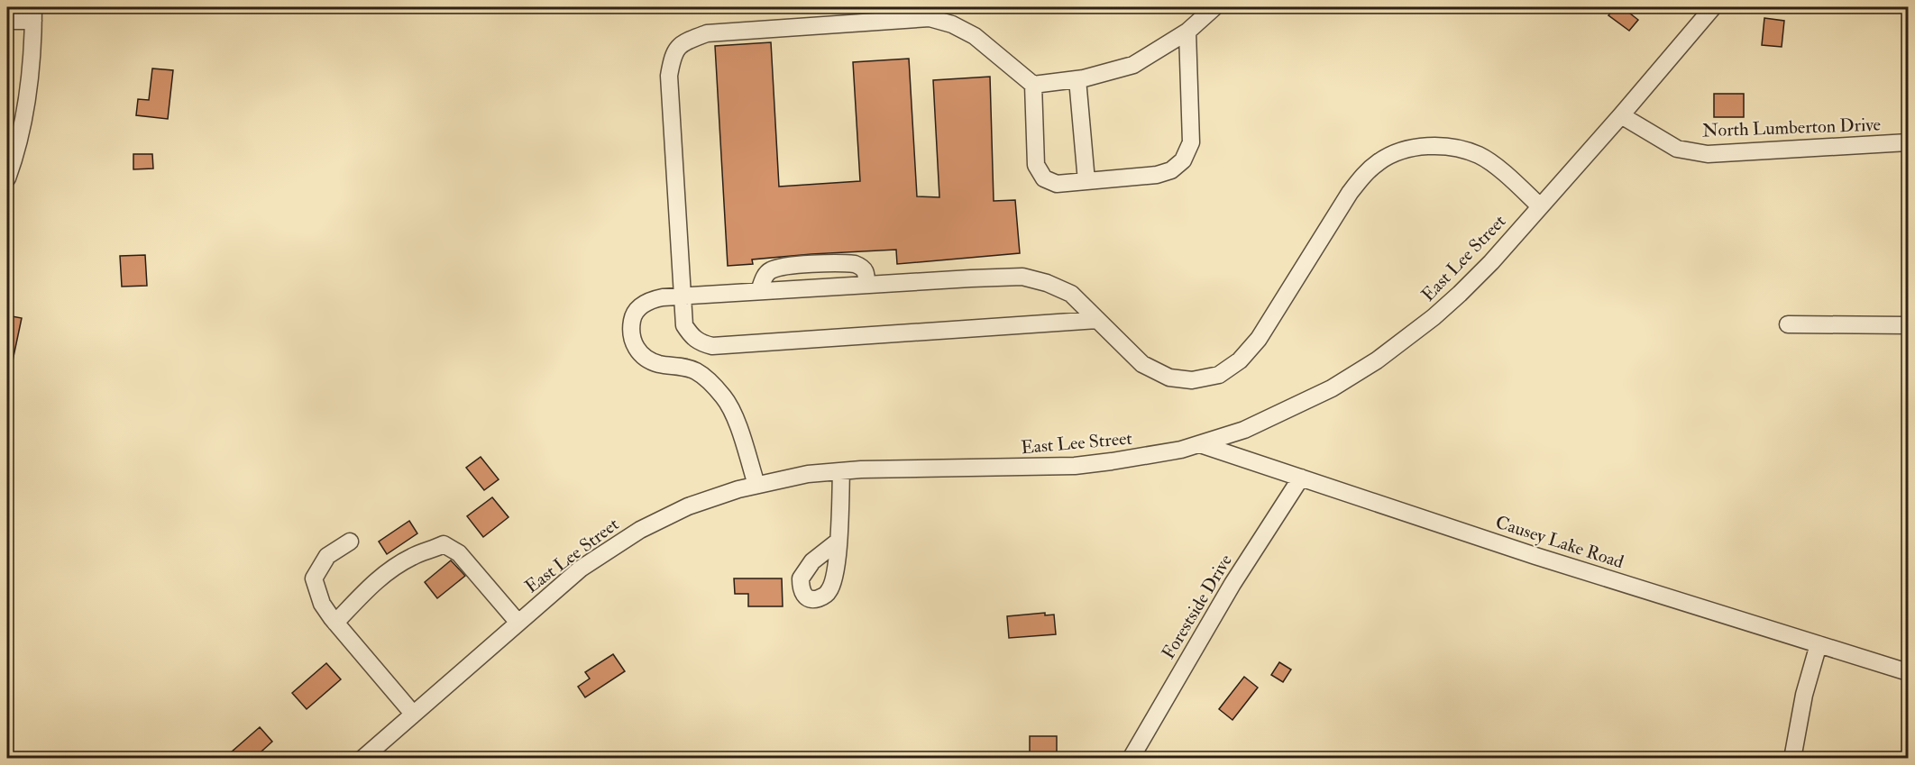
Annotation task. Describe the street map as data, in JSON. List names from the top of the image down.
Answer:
{
  "streets": {
    "street": [
      "North Lumberton Drive",
      "East Lee Street",
      "Causey Lake Road",
      "Forestside Drive"
    ]
  },
  "crossings": [
    ["North Lumberton Drive", "East Lee Street"],
    ["East Lee Street", "Causey Lake Road"],
    ["Causey Lake Road", "Forestside Drive"]
  ]
}
